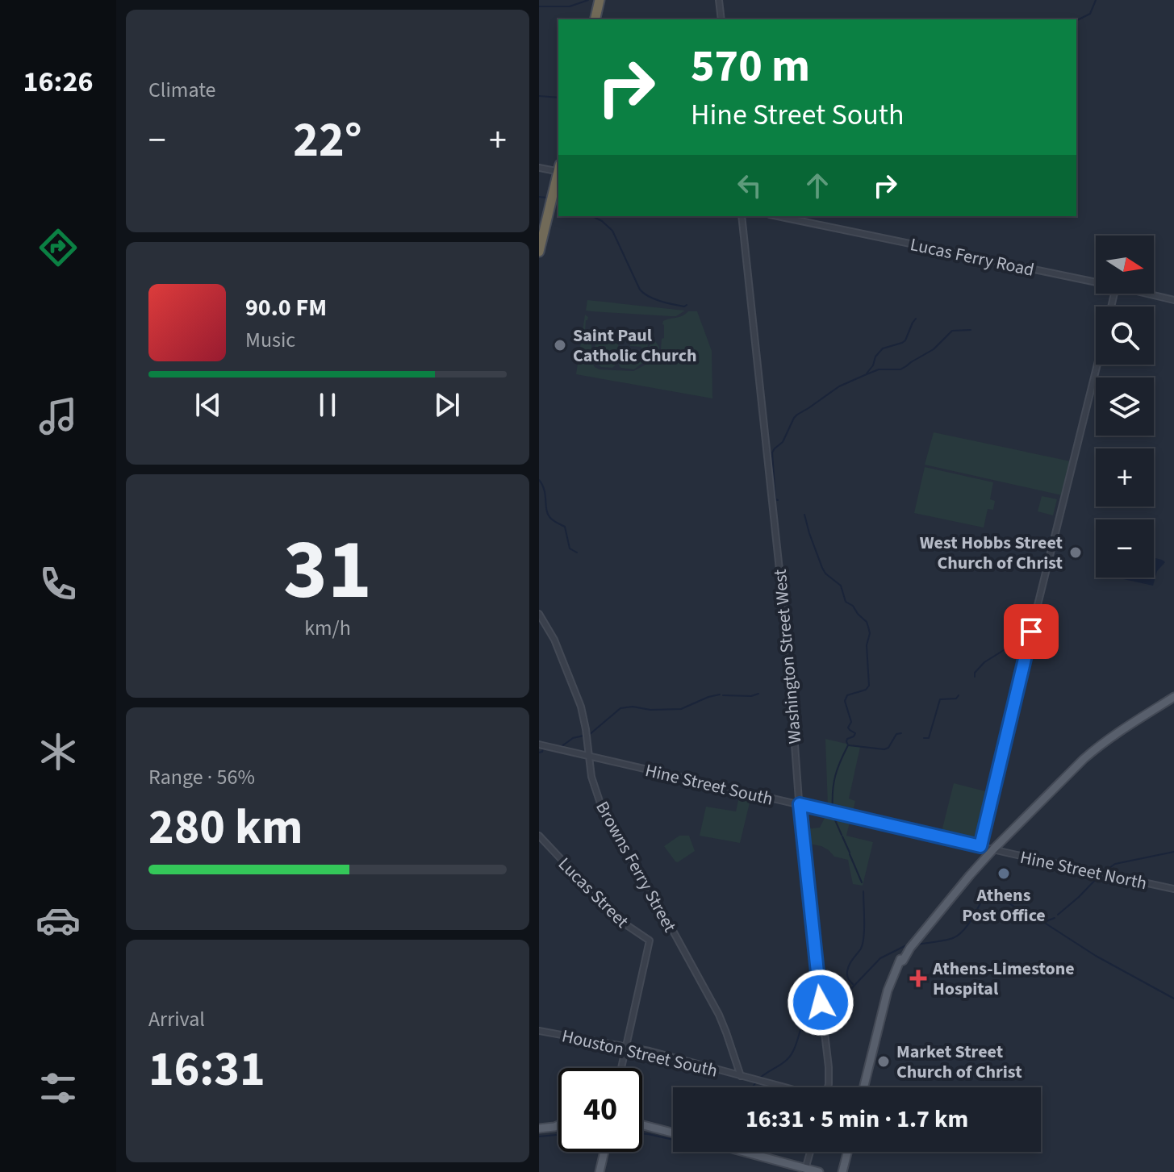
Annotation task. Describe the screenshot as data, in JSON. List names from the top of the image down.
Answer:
{
  "streets": {
    "street": [
      "Lucas Ferry Road",
      "Washington Street West",
      "Hine Street South",
      "Browns Ferry Street",
      "Hine Street North",
      "Lucas Street",
      "Houston Street South"
    ]
  },
  "crossings": [
    ["Washington Street West", "Hine Street South"],
    ["Hine Street South", "Browns Ferry Street"],
    ["Hine Street South", "Hine Street North"],
    ["Browns Ferry Street", "Houston Street South"],
    ["Lucas Street", "Houston Street South"]
  ],
  "places": {
    "other": [
      "Saint Paul Catholic Church",
      "West Hobbs Street Church of Christ",
      "Athens Post Office",
      "Market Street Church of Christ"
    ],
    "health": ["Athens-Limestone Hospital"]
  },
  "north": "right",
  "page": {
    "tabs": "16:26",
    "tile": [
      "Climate",
      ["31", "km/h"],
      ["Range · 56%", "280 km"],
      ["Arrival", "16:31"]
    ],
    "turn": ["570 m", "Hine Street South"],
    "heat": ["−", "22°", "+"],
    "map_buttons": ["+", "−"],
    "song": ["90.0 FM", "Music"],
    "limit": "40",
    "trip": "16:31 · 5 min · 1.7 km"
  }
}
